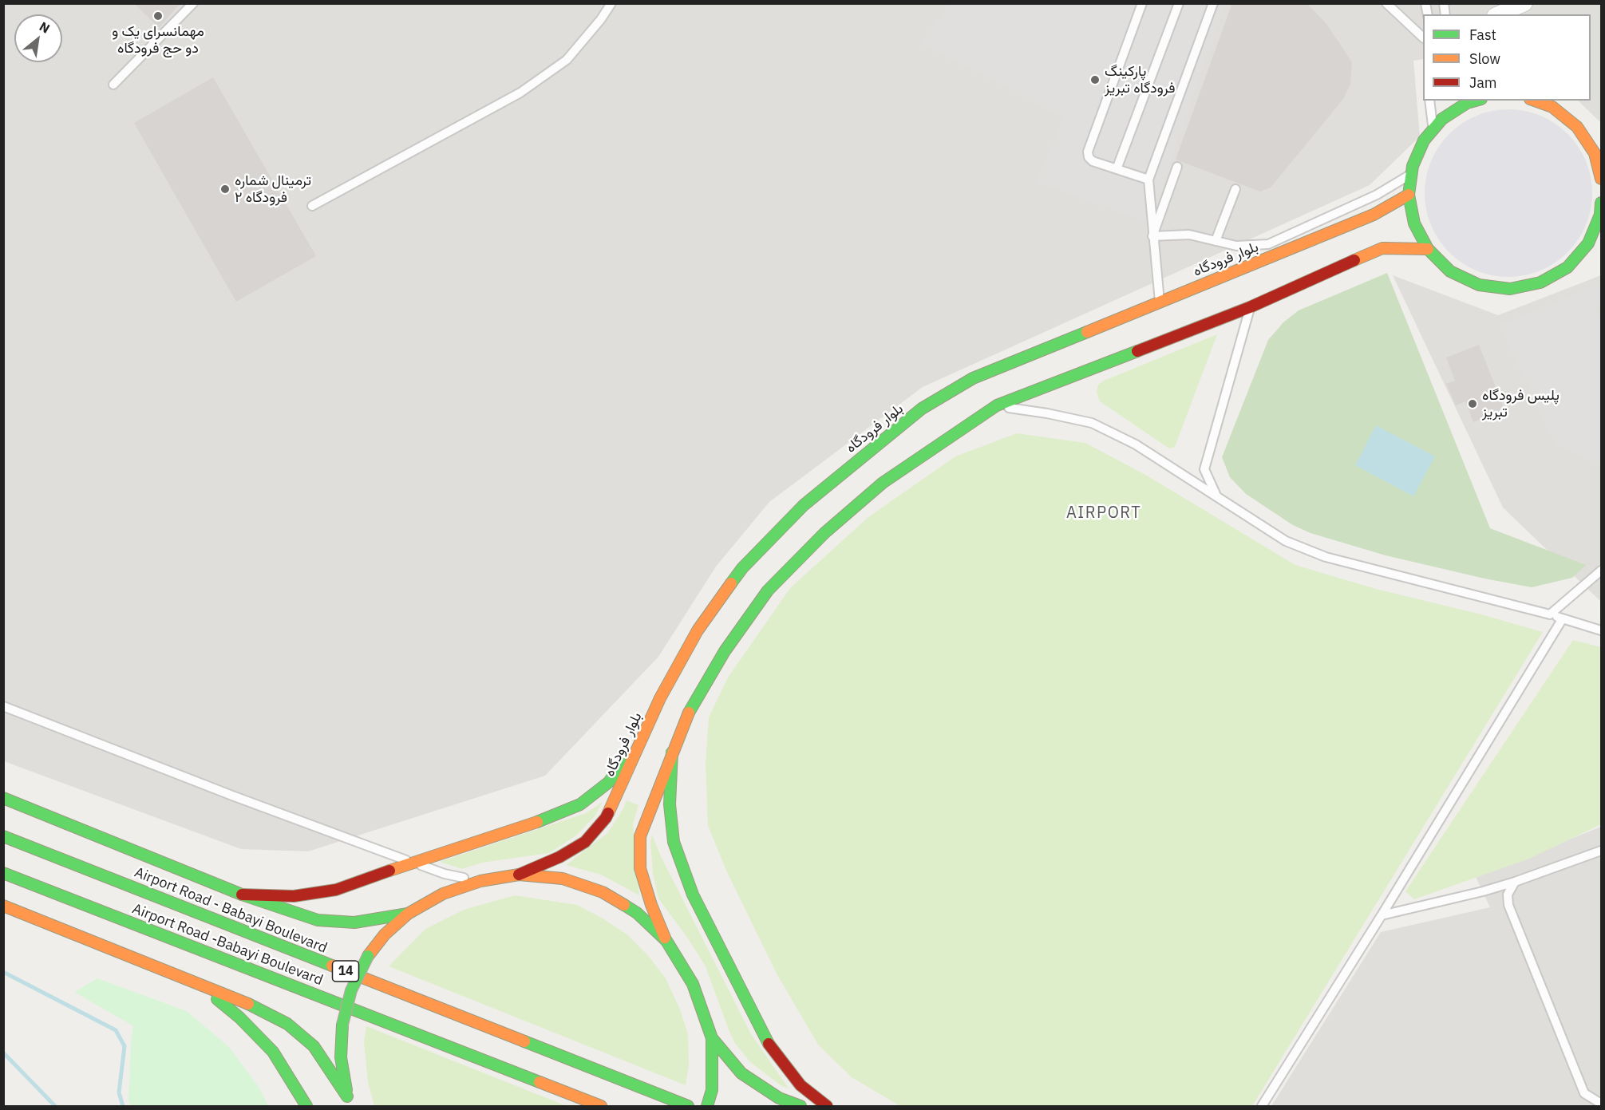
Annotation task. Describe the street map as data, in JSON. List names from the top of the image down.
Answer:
{
  "streets": {
    "main road": [
      "بلوار فرودگاه",
      "Airport Road - Babayi Boulevard",
      "Airport Road -Babayi Boulevard",
      "14"
    ]
  },
  "districts": ["AIRPORT"],
  "places": [
    "مهمانسرای یک و دو حج فرودگاه",
    "پارکینگ فرودگاه تبریز",
    "ترمينال شماره ۲ فرودگاه",
    "پلیس فرودگاه تبریز"
  ],
  "legend": ["Fast", "Slow", "Jam"],
  "north": "top right"
}
